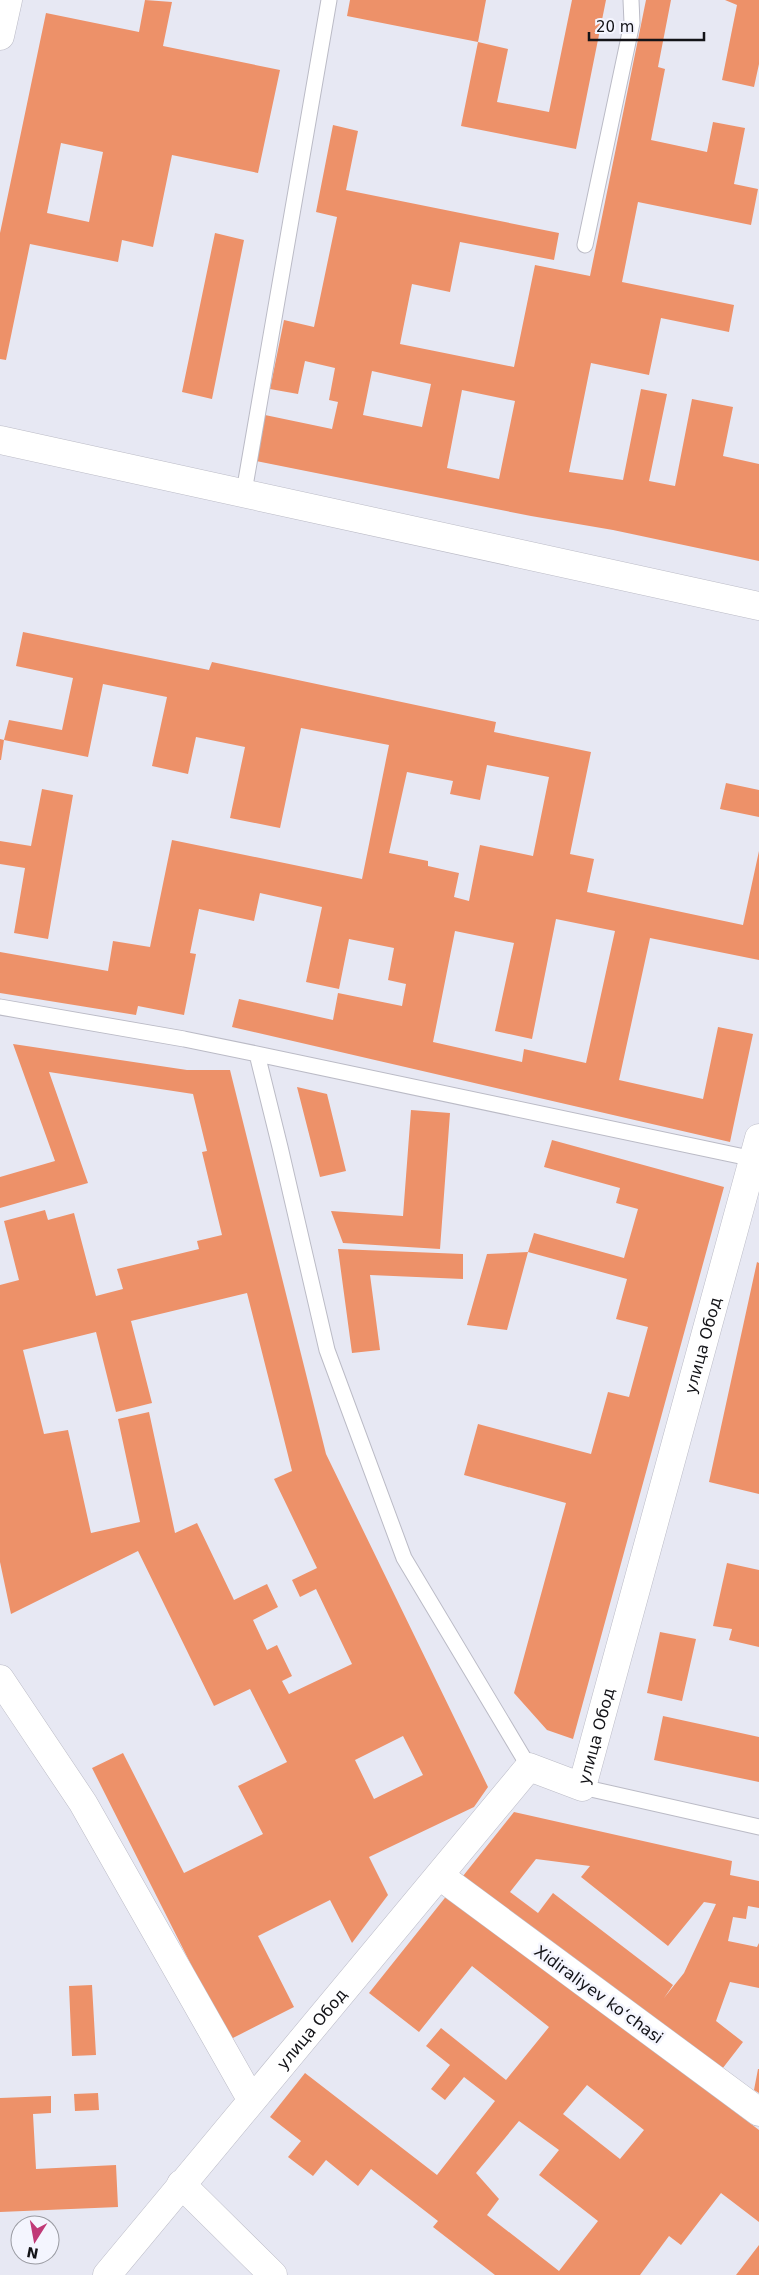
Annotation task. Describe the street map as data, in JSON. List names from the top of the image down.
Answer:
{
  "streets": {
    "street": ["улица Обод", "Xidiraliyev koʻchasi"]
  },
  "crossings": [
    ["улица Обод", "Xidiraliyev koʻchasi"]
  ],
  "scale_bar": "20 m",
  "north": "bottom"
}
